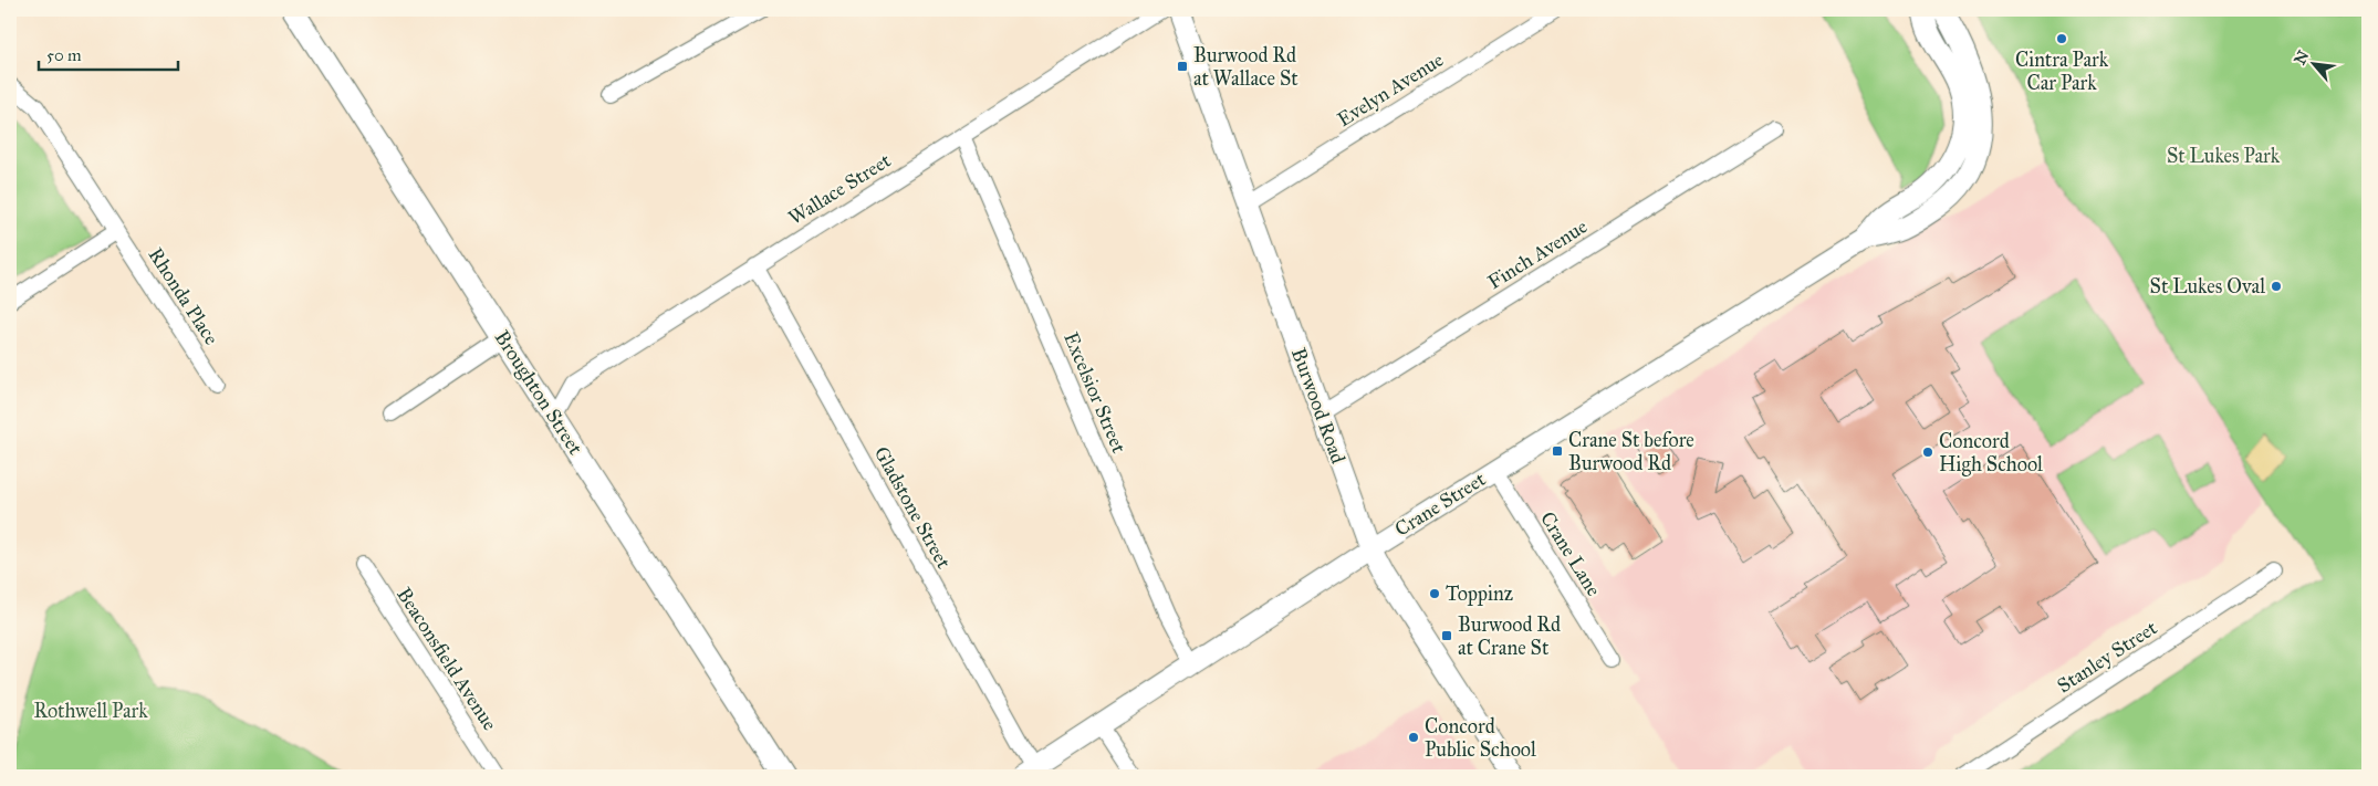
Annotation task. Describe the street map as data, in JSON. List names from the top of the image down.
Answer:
{
  "streets": {
    "main road": ["Broughton Street", "Burwood Road", "Crane Street"],
    "street": [
      "Evelyn Avenue",
      "Wallace Street",
      "Finch Avenue",
      "Rhonda Place",
      "Excelsior Street",
      "Gladstone Street",
      "Crane Lane",
      "Stanley Street",
      "Beaconsfield Avenue"
    ]
  },
  "crossings": [
    ["Evelyn Avenue", "Burwood Road"],
    ["Wallace Street", "Broughton Street"],
    ["Wallace Street", "Excelsior Street"],
    ["Wallace Street", "Gladstone Street"],
    ["Finch Avenue", "Burwood Road"],
    ["Excelsior Street", "Crane Street"],
    ["Burwood Road", "Crane Street"],
    ["Crane Street", "Gladstone Street"],
    ["Crane Street", "Crane Lane"]
  ],
  "parks": ["St Lukes Park", "Rothwell Park"],
  "places": {
    "other": [
      "Cintra Park Car Park",
      "St Lukes Oval",
      "Concord High School",
      "Toppinz",
      "Concord Public School"
    ],
    "transit": ["Burwood Rd at Wallace St", "Crane St before Burwood Rd", "Burwood Rd at Crane St"]
  },
  "scale_bar": "50 m",
  "north": "top left"
}
